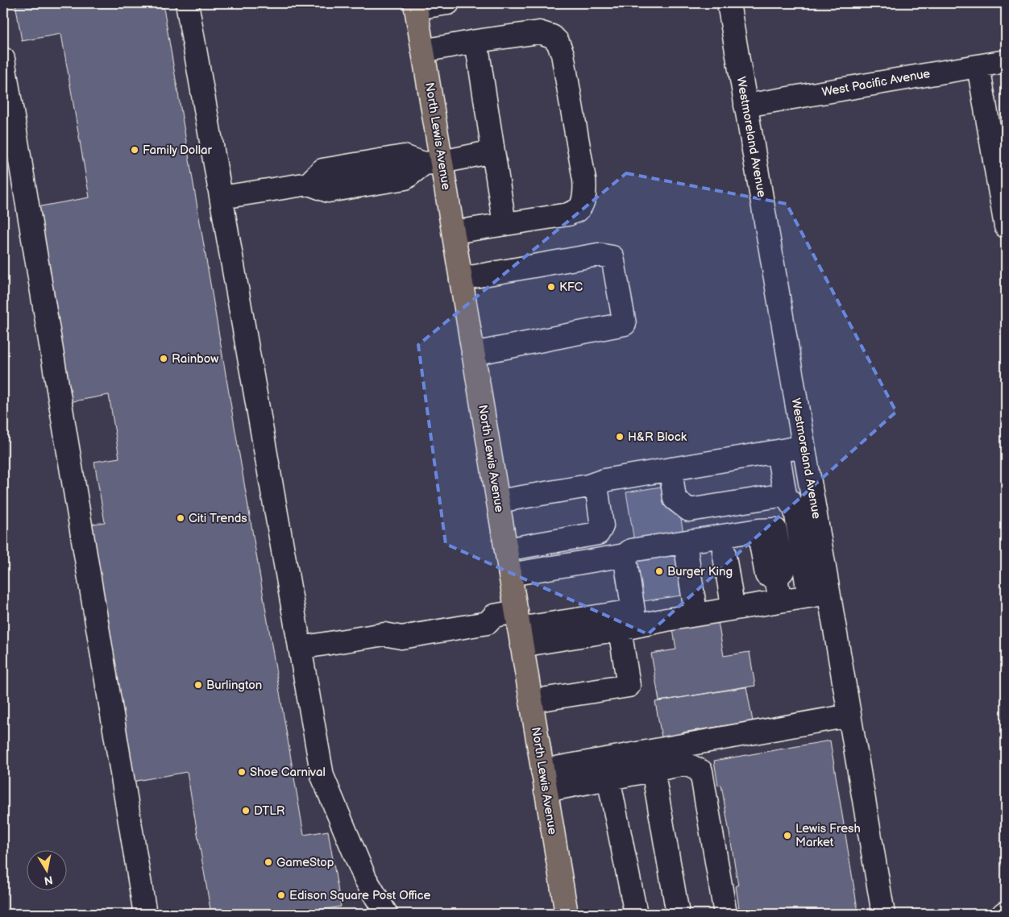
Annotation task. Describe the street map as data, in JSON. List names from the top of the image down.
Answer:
{
  "streets": {
    "main road": ["North Lewis Avenue"],
    "street": ["West Pacific Avenue", "Westmoreland Avenue"]
  },
  "crossings": [
    ["West Pacific Avenue", "Westmoreland Avenue"]
  ],
  "places": [
    "Family Dollar",
    "KFC",
    "Rainbow",
    "H&R Block",
    "Citi Trends",
    "Burger King",
    "Burlington",
    "Shoe Carnival",
    "DTLR",
    "Lewis Fresh Market",
    "GameStop",
    "Edison Square Post Office"
  ],
  "north": "bottom"
}
